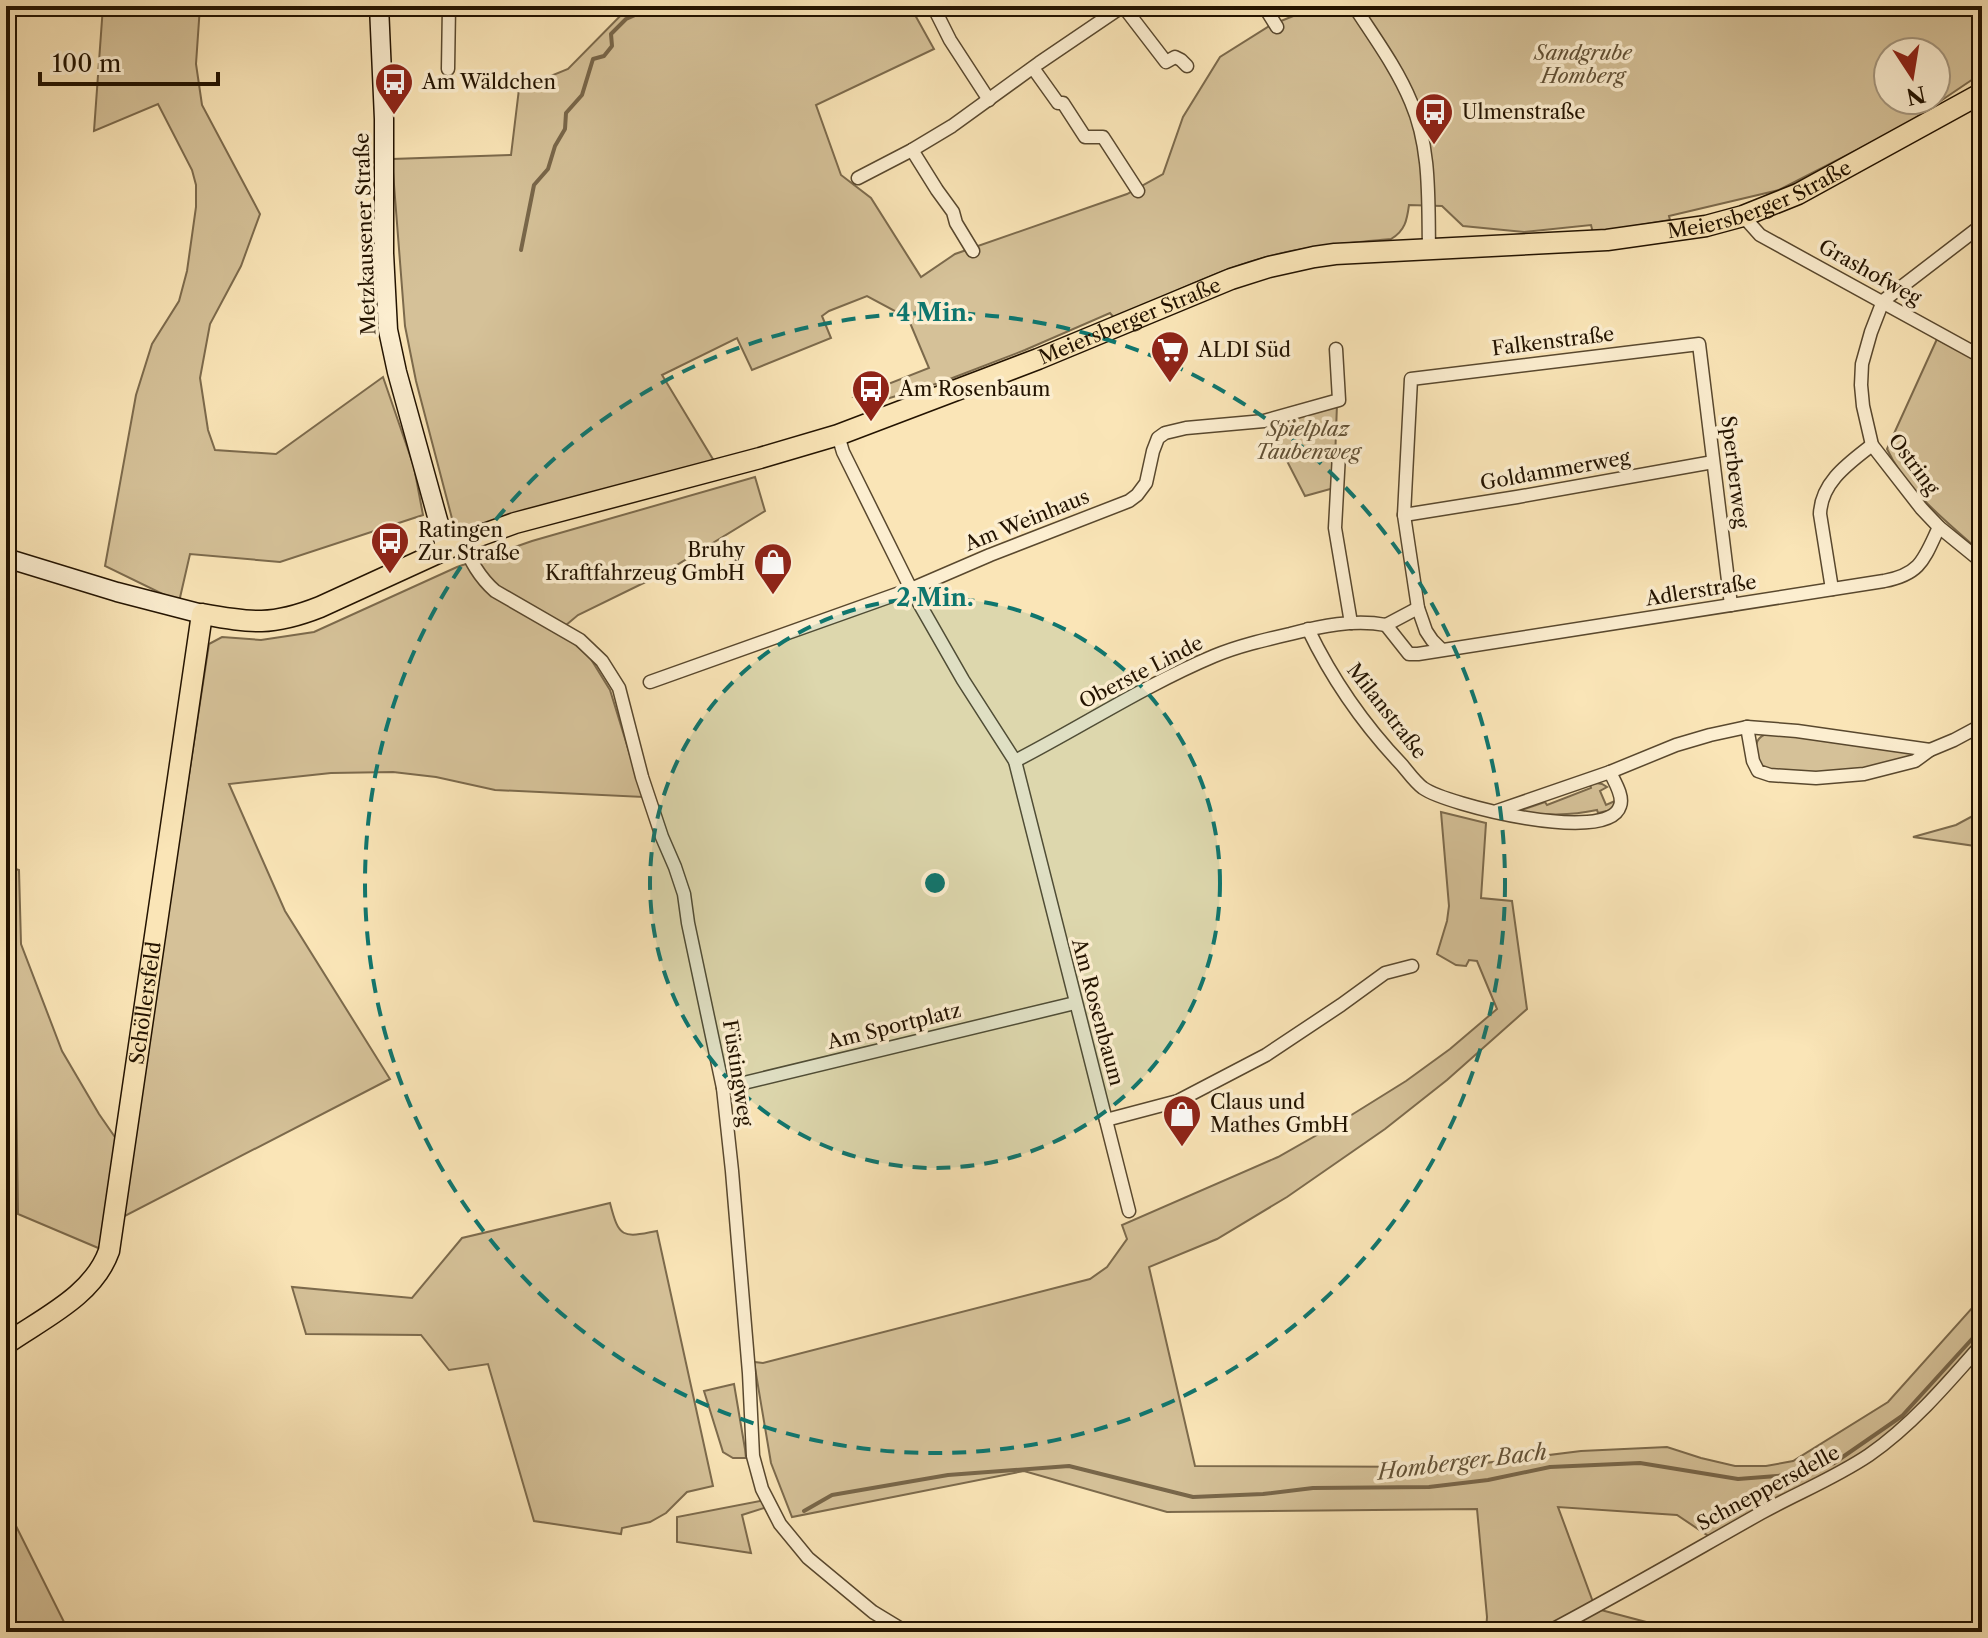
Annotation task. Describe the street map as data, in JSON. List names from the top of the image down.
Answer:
{
  "streets": {
    "main road": ["Meiersberger Straße", "Metzkausener Straße", "Schöllersfeld"],
    "street": [
      "Grashofweg",
      "Falkenstraße",
      "Ostring",
      "Goldammerweg",
      "Sperberweg",
      "Am Weinhaus",
      "Adlerstraße",
      "Oberste Linde",
      "Milanstraße",
      "Am Rosenbaum",
      "Am Sportplatz",
      "Füstingweg",
      "Schneppersdelle"
    ]
  },
  "crossings": [
    ["Meiersberger Straße", "Metzkausener Straße"],
    ["Meiersberger Straße", "Grashofweg"],
    ["Meiersberger Straße", "Schöllersfeld"],
    ["Meiersberger Straße", "Am Rosenbaum"],
    ["Meiersberger Straße", "Füstingweg"],
    ["Metzkausener Straße", "Füstingweg"],
    ["Grashofweg", "Ostring"],
    ["Falkenstraße", "Goldammerweg"],
    ["Falkenstraße", "Sperberweg"],
    ["Ostring", "Adlerstraße"],
    ["Goldammerweg", "Sperberweg"],
    ["Sperberweg", "Adlerstraße"],
    ["Am Weinhaus", "Am Rosenbaum"],
    ["Adlerstraße", "Oberste Linde"],
    ["Oberste Linde", "Milanstraße"],
    ["Oberste Linde", "Am Rosenbaum"],
    ["Am Rosenbaum", "Am Sportplatz"],
    ["Am Sportplatz", "Füstingweg"]
  ],
  "water": ["Homberger Bach"],
  "parks": ["Sandgrube Homberg", "Spielplaz Taubenweg"],
  "places": {
    "bus stop": [
      "Am Wäldchen",
      "Ulmenstraße",
      "Am Rosenbaum",
      "Ratingen Zur Straße"
    ],
    "supermarket": ["ALDI Süd"],
    "shop": ["Bruhy Kraftfahrzeug GmbH", "Claus und Mathes GmbH"]
  },
  "scale_bar": "100 m",
  "north": "bottom",
  "rings": ["4 Min.", "2 Min."]
}
